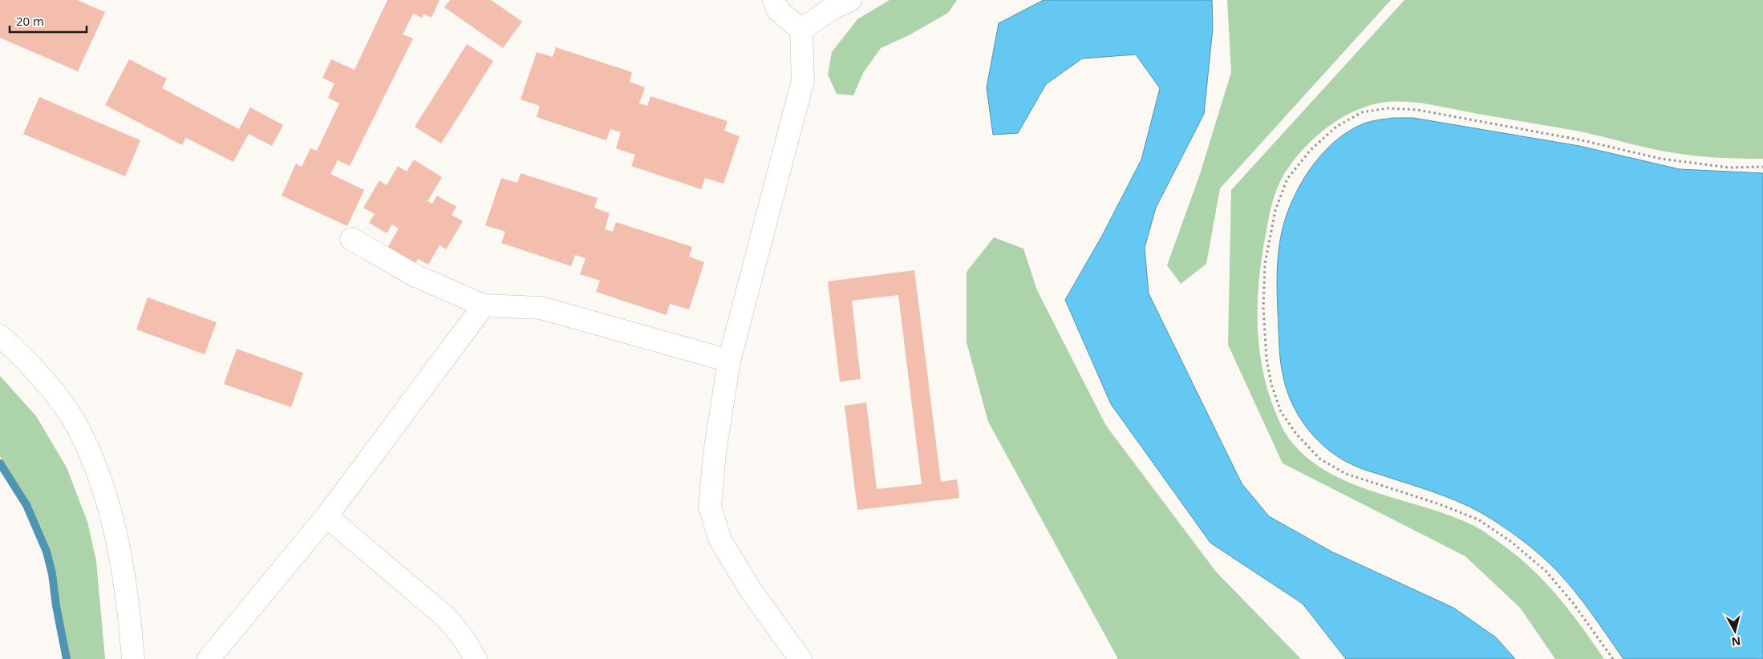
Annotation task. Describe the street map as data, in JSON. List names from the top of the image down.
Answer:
{
  "scale_bar": "20 m",
  "north": "bottom"
}
